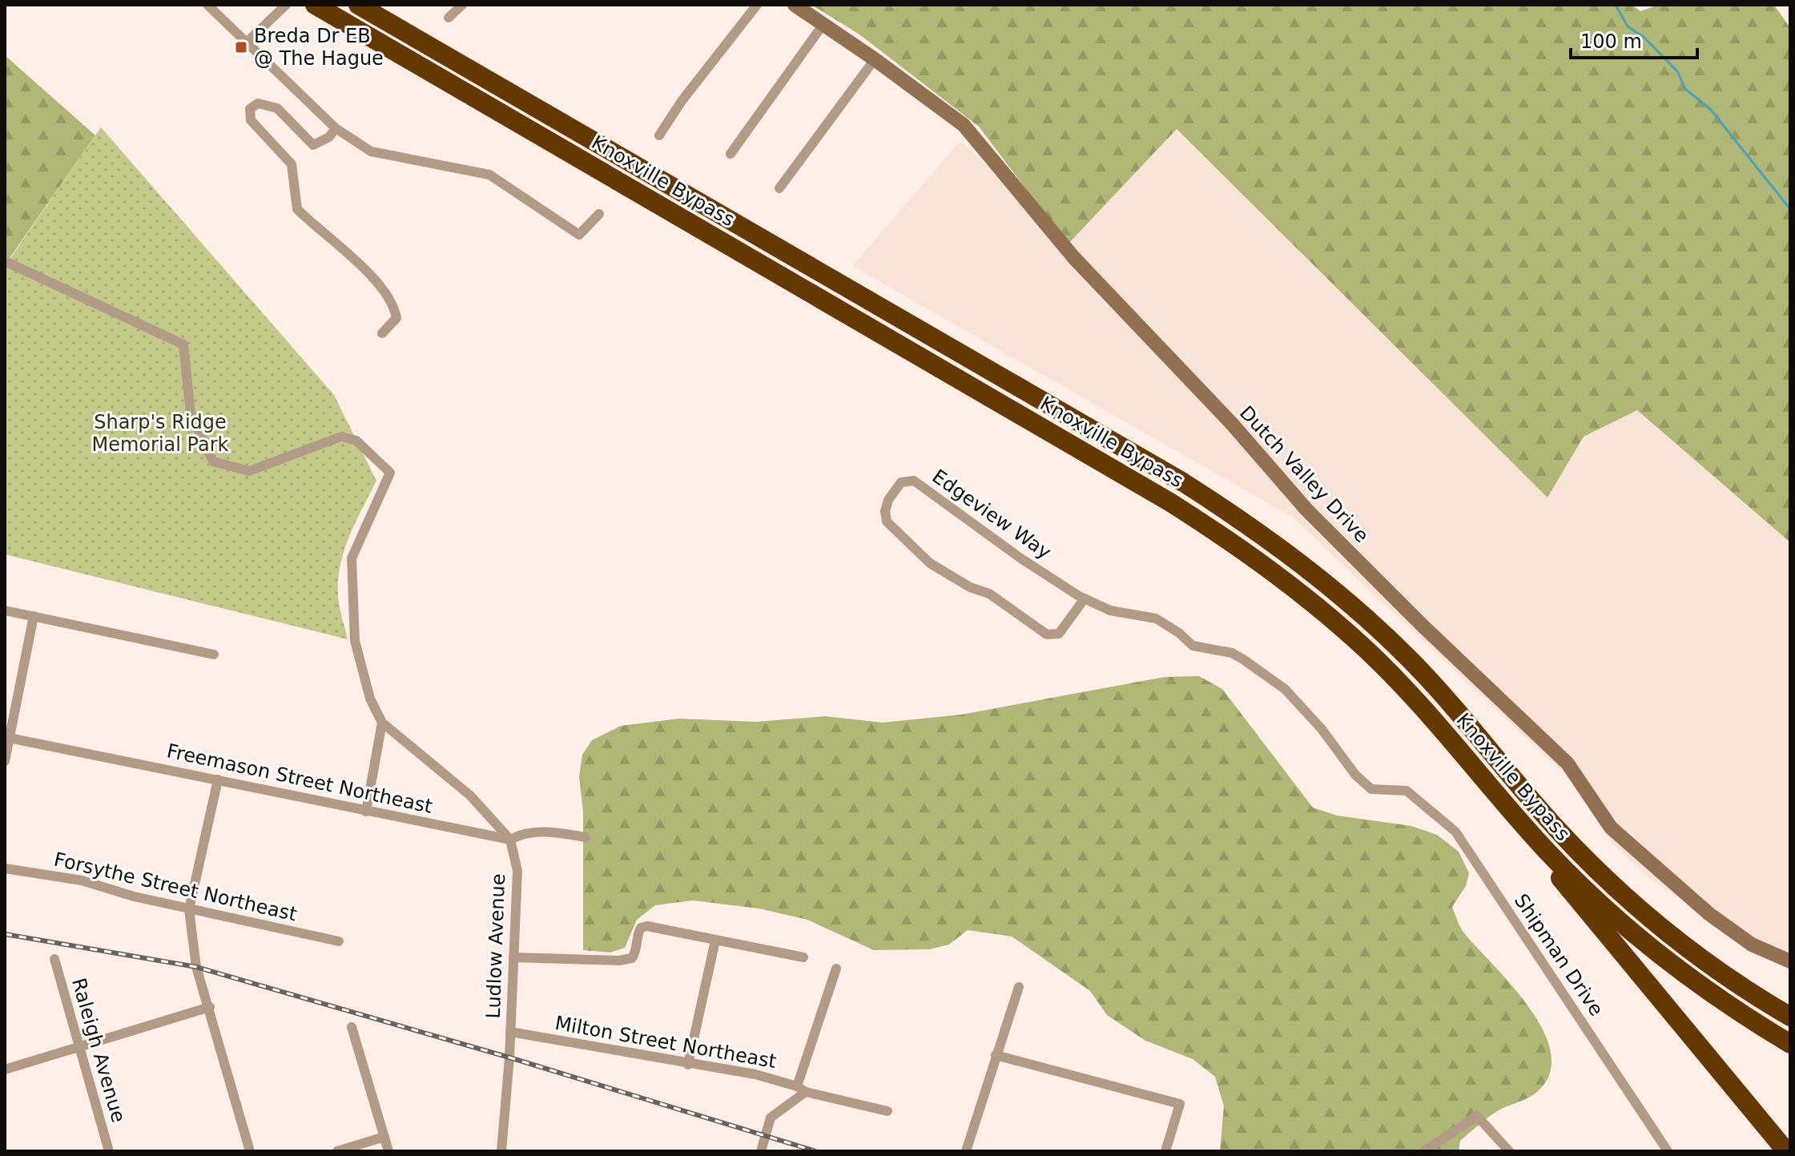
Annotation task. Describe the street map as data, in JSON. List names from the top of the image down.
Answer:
{
  "streets": {
    "highway": ["Knoxville Bypass"],
    "street": [
      "Dutch Valley Drive",
      "Edgeview Way",
      "Freemason Street Northeast",
      "Forsythe Street Northeast",
      "Ludlow Avenue",
      "Shipman Drive",
      "Milton Street Northeast",
      "Raleigh Avenue"
    ]
  },
  "crossings": [
    ["Edgeview Way", "Shipman Drive"],
    ["Freemason Street Northeast", "Ludlow Avenue"],
    ["Ludlow Avenue", "Milton Street Northeast"]
  ],
  "parks": ["Sharp's Ridge Memorial Park"],
  "places": {
    "transit": ["Breda Dr EB @ The Hague"]
  },
  "scale_bar": "100 m"
}
